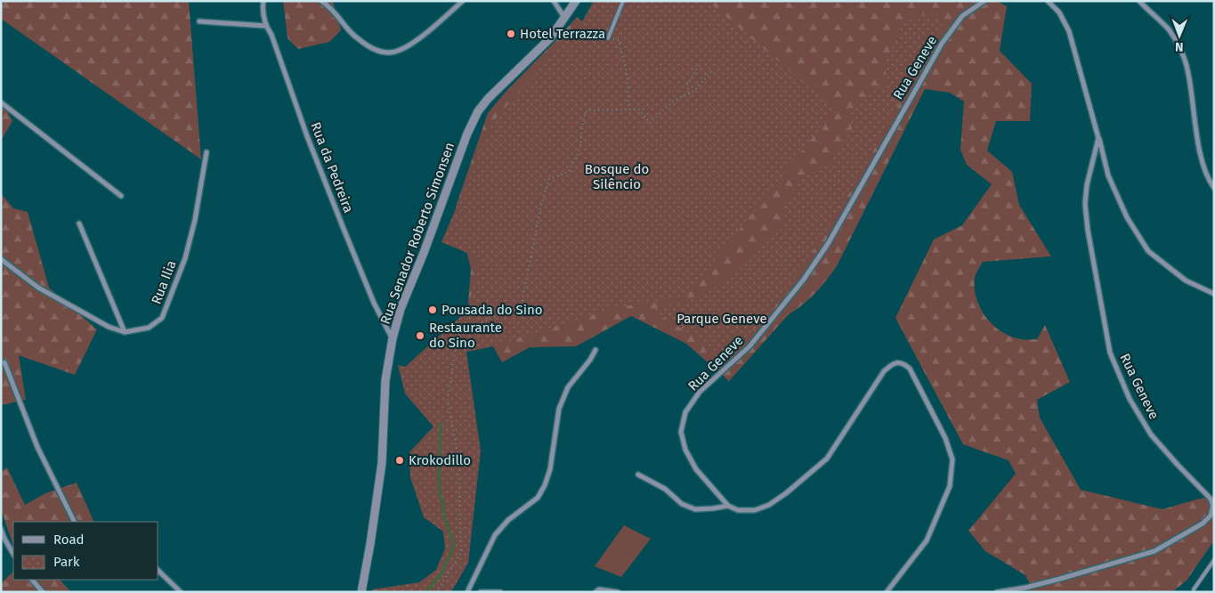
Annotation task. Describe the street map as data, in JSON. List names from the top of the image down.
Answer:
{
  "streets": {
    "street": [
      "Rua Geneve",
      "Rua da Pedreira",
      "Rua Senador Roberto Simonsen",
      "Rua Ilia"
    ]
  },
  "crossings": [
    ["Rua da Pedreira", "Rua Senador Roberto Simonsen"]
  ],
  "parks": ["Bosque do Silêncio", "Parque Geneve"],
  "places": [
    "Hotel Terrazza",
    "Pousada do Sino",
    "Restaurante do Sino",
    "Krokodillo"
  ],
  "legend": ["Road", "Park"],
  "north": "bottom"
}
